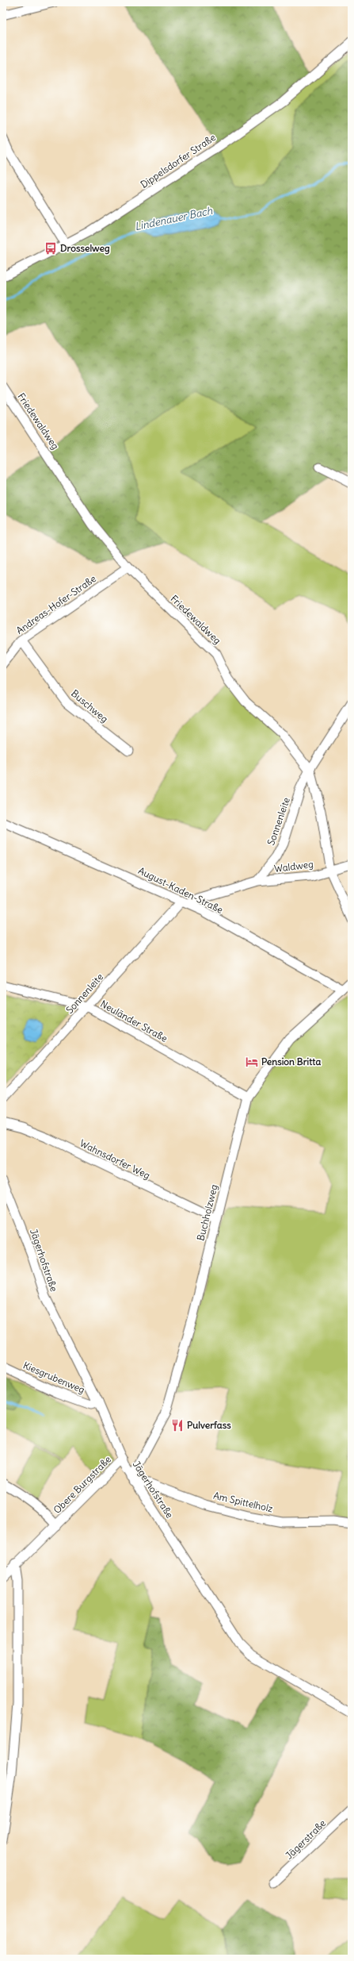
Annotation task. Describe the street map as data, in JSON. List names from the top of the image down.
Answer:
{
  "streets": {
    "street": [
      "Dippelsdorfer Straße",
      "Friedewaldweg",
      "Andreas-Hofer-Straße",
      "Buschweg",
      "Sonnenleite",
      "Waldweg",
      "August-Kaden-Straße",
      "Neuländer Straße",
      "Wahnsdorfer Weg",
      "Buchholzweg",
      "Jägerhofstraße",
      "Kiesgrubenweg",
      "Obere Burgstraße",
      "Am Spittelholz",
      "Jägerstraße"
    ]
  },
  "crossings": [
    ["Friedewaldweg", "Andreas-Hofer-Straße"],
    ["Friedewaldweg", "Sonnenleite"],
    ["Friedewaldweg", "Waldweg"],
    ["Andreas-Hofer-Straße", "Buschweg"],
    ["Sonnenleite", "Waldweg"],
    ["Sonnenleite", "August-Kaden-Straße"],
    ["Sonnenleite", "Neuländer Straße"],
    ["August-Kaden-Straße", "Buchholzweg"],
    ["Neuländer Straße", "Buchholzweg"],
    ["Wahnsdorfer Weg", "Buchholzweg"],
    ["Buchholzweg", "Jägerhofstraße"],
    ["Buchholzweg", "Am Spittelholz"],
    ["Jägerhofstraße", "Kiesgrubenweg"],
    ["Jägerhofstraße", "Obere Burgstraße"],
    ["Jägerhofstraße", "Am Spittelholz"]
  ],
  "water": ["Lindenauer Bach"],
  "places": {
    "bus stop": ["Drosselweg"],
    "hotel": ["Pension Britta"],
    "restaurant": ["Pulverfass"]
  }
}
